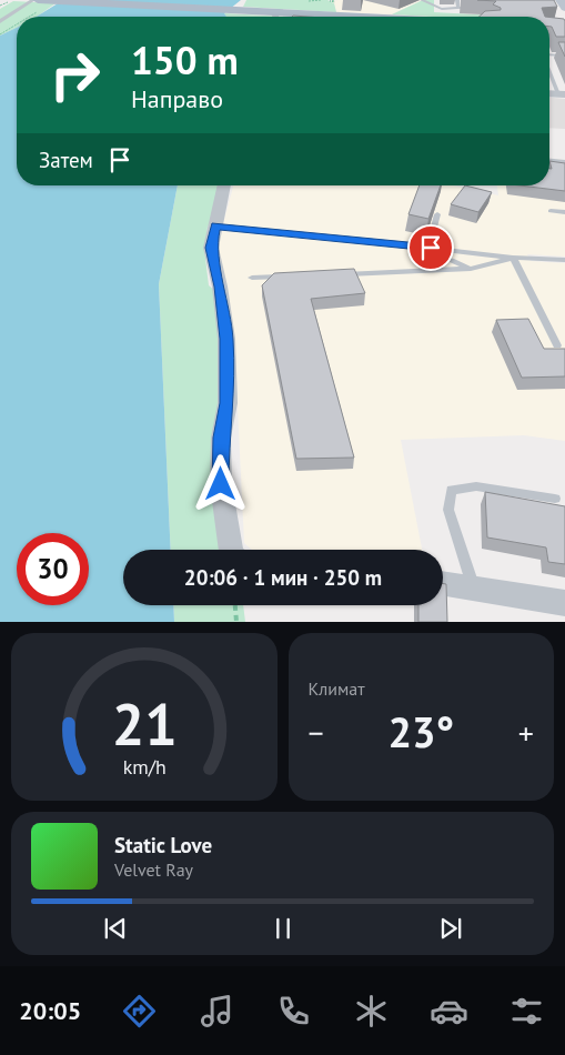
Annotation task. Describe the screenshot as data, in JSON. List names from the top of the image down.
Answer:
{
  "page": {
    "turn": ["150 m", "Направо"],
    "then": "Затем",
    "limit": "30",
    "trip": "20:06 · 1 мин · 250 m",
    "tile": "Климат",
    "heat": ["−", "23°", "+"],
    "song": ["Static Love", "Velvet Ray"],
    "tabs": "20:05",
    "gauge": ["21", "km/h"]
  }
}
